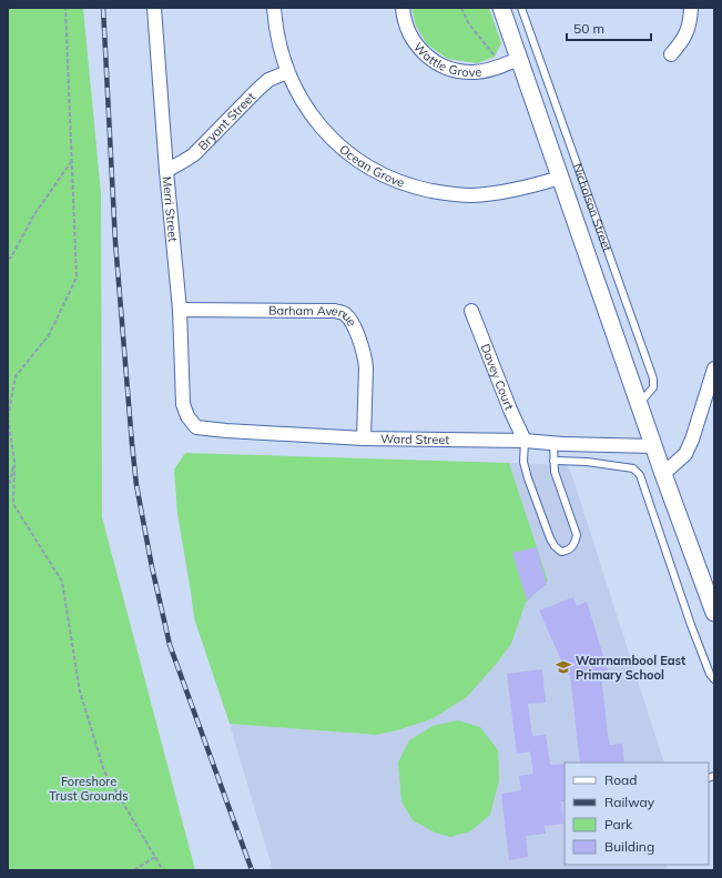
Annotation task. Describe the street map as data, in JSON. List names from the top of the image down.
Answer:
{
  "streets": {
    "street": [
      "Wattle Grove",
      "Bryant Street",
      "Ocean Grove",
      "Nicholson Street",
      "Merri Street",
      "Barham Avenue",
      "Davey Court",
      "Ward Street"
    ]
  },
  "crossings": [
    ["Wattle Grove", "Nicholson Street"],
    ["Bryant Street", "Ocean Grove"],
    ["Bryant Street", "Merri Street"],
    ["Ocean Grove", "Nicholson Street"],
    ["Nicholson Street", "Ward Street"],
    ["Merri Street", "Barham Avenue"],
    ["Merri Street", "Ward Street"],
    ["Barham Avenue", "Ward Street"],
    ["Davey Court", "Ward Street"]
  ],
  "parks": ["Foreshore Trust Grounds"],
  "places": {
    "school or university": ["Warrnambool East Primary School"]
  },
  "legend": [
    "Road",
    "Railway",
    "Park",
    "Building"
  ],
  "scale_bar": "50 m"
}
